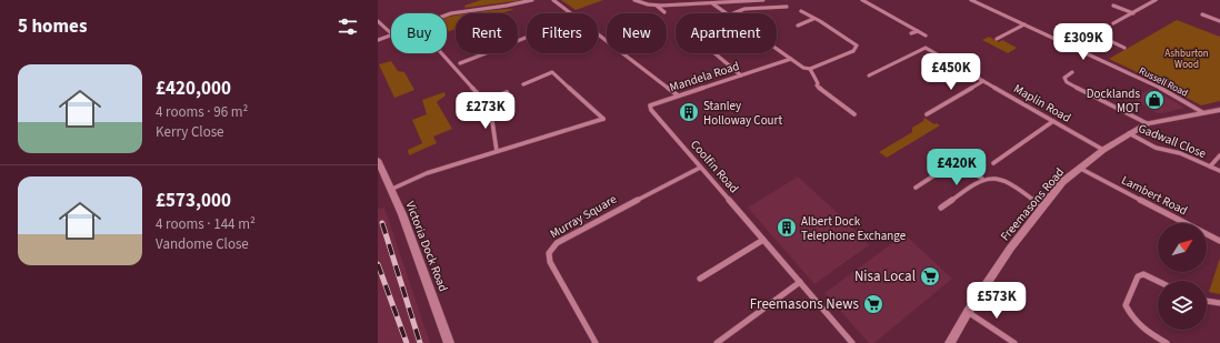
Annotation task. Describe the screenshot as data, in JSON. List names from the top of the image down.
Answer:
{
  "streets": {
    "street": [
      "Mandela Road",
      "Russell Road",
      "Maplin Road",
      "Gadwall Close",
      "Coolfin Road",
      "Lambert Road",
      "Freemasons Road",
      "Murray Square",
      "Victoria Dock Road"
    ]
  },
  "crossings": [
    ["Mandela Road", "Coolfin Road"],
    ["Russell Road", "Freemasons Road"],
    ["Maplin Road", "Freemasons Road"],
    ["Gadwall Close", "Freemasons Road"],
    ["Coolfin Road", "Murray Square"],
    ["Lambert Road", "Freemasons Road"]
  ],
  "parks": ["Ashburton Wood"],
  "places": {
    "shop": ["Docklands MOT"],
    "building": ["Stanley Holloway Court", "Albert Dock Telephone Exchange"],
    "supermarket": ["Nisa Local", "Freemasons News"]
  },
  "north": "top right",
  "page": {
    "heading": "5 homes",
    "chip": [
      "Buy",
      "Rent",
      "Filters",
      "New",
      "Apartment"
    ],
    "price": [
      "£309K",
      "£450K",
      "£273K",
      "£420K",
      "£573K"
    ],
    "list": [
      {
        "name": "£420,000",
        "note": "4 rooms · 96 m² · Kerry Close"
      },
      {
        "name": "£573,000",
        "note": "4 rooms · 144 m² · Vandome Close"
      }
    ]
  }
}
